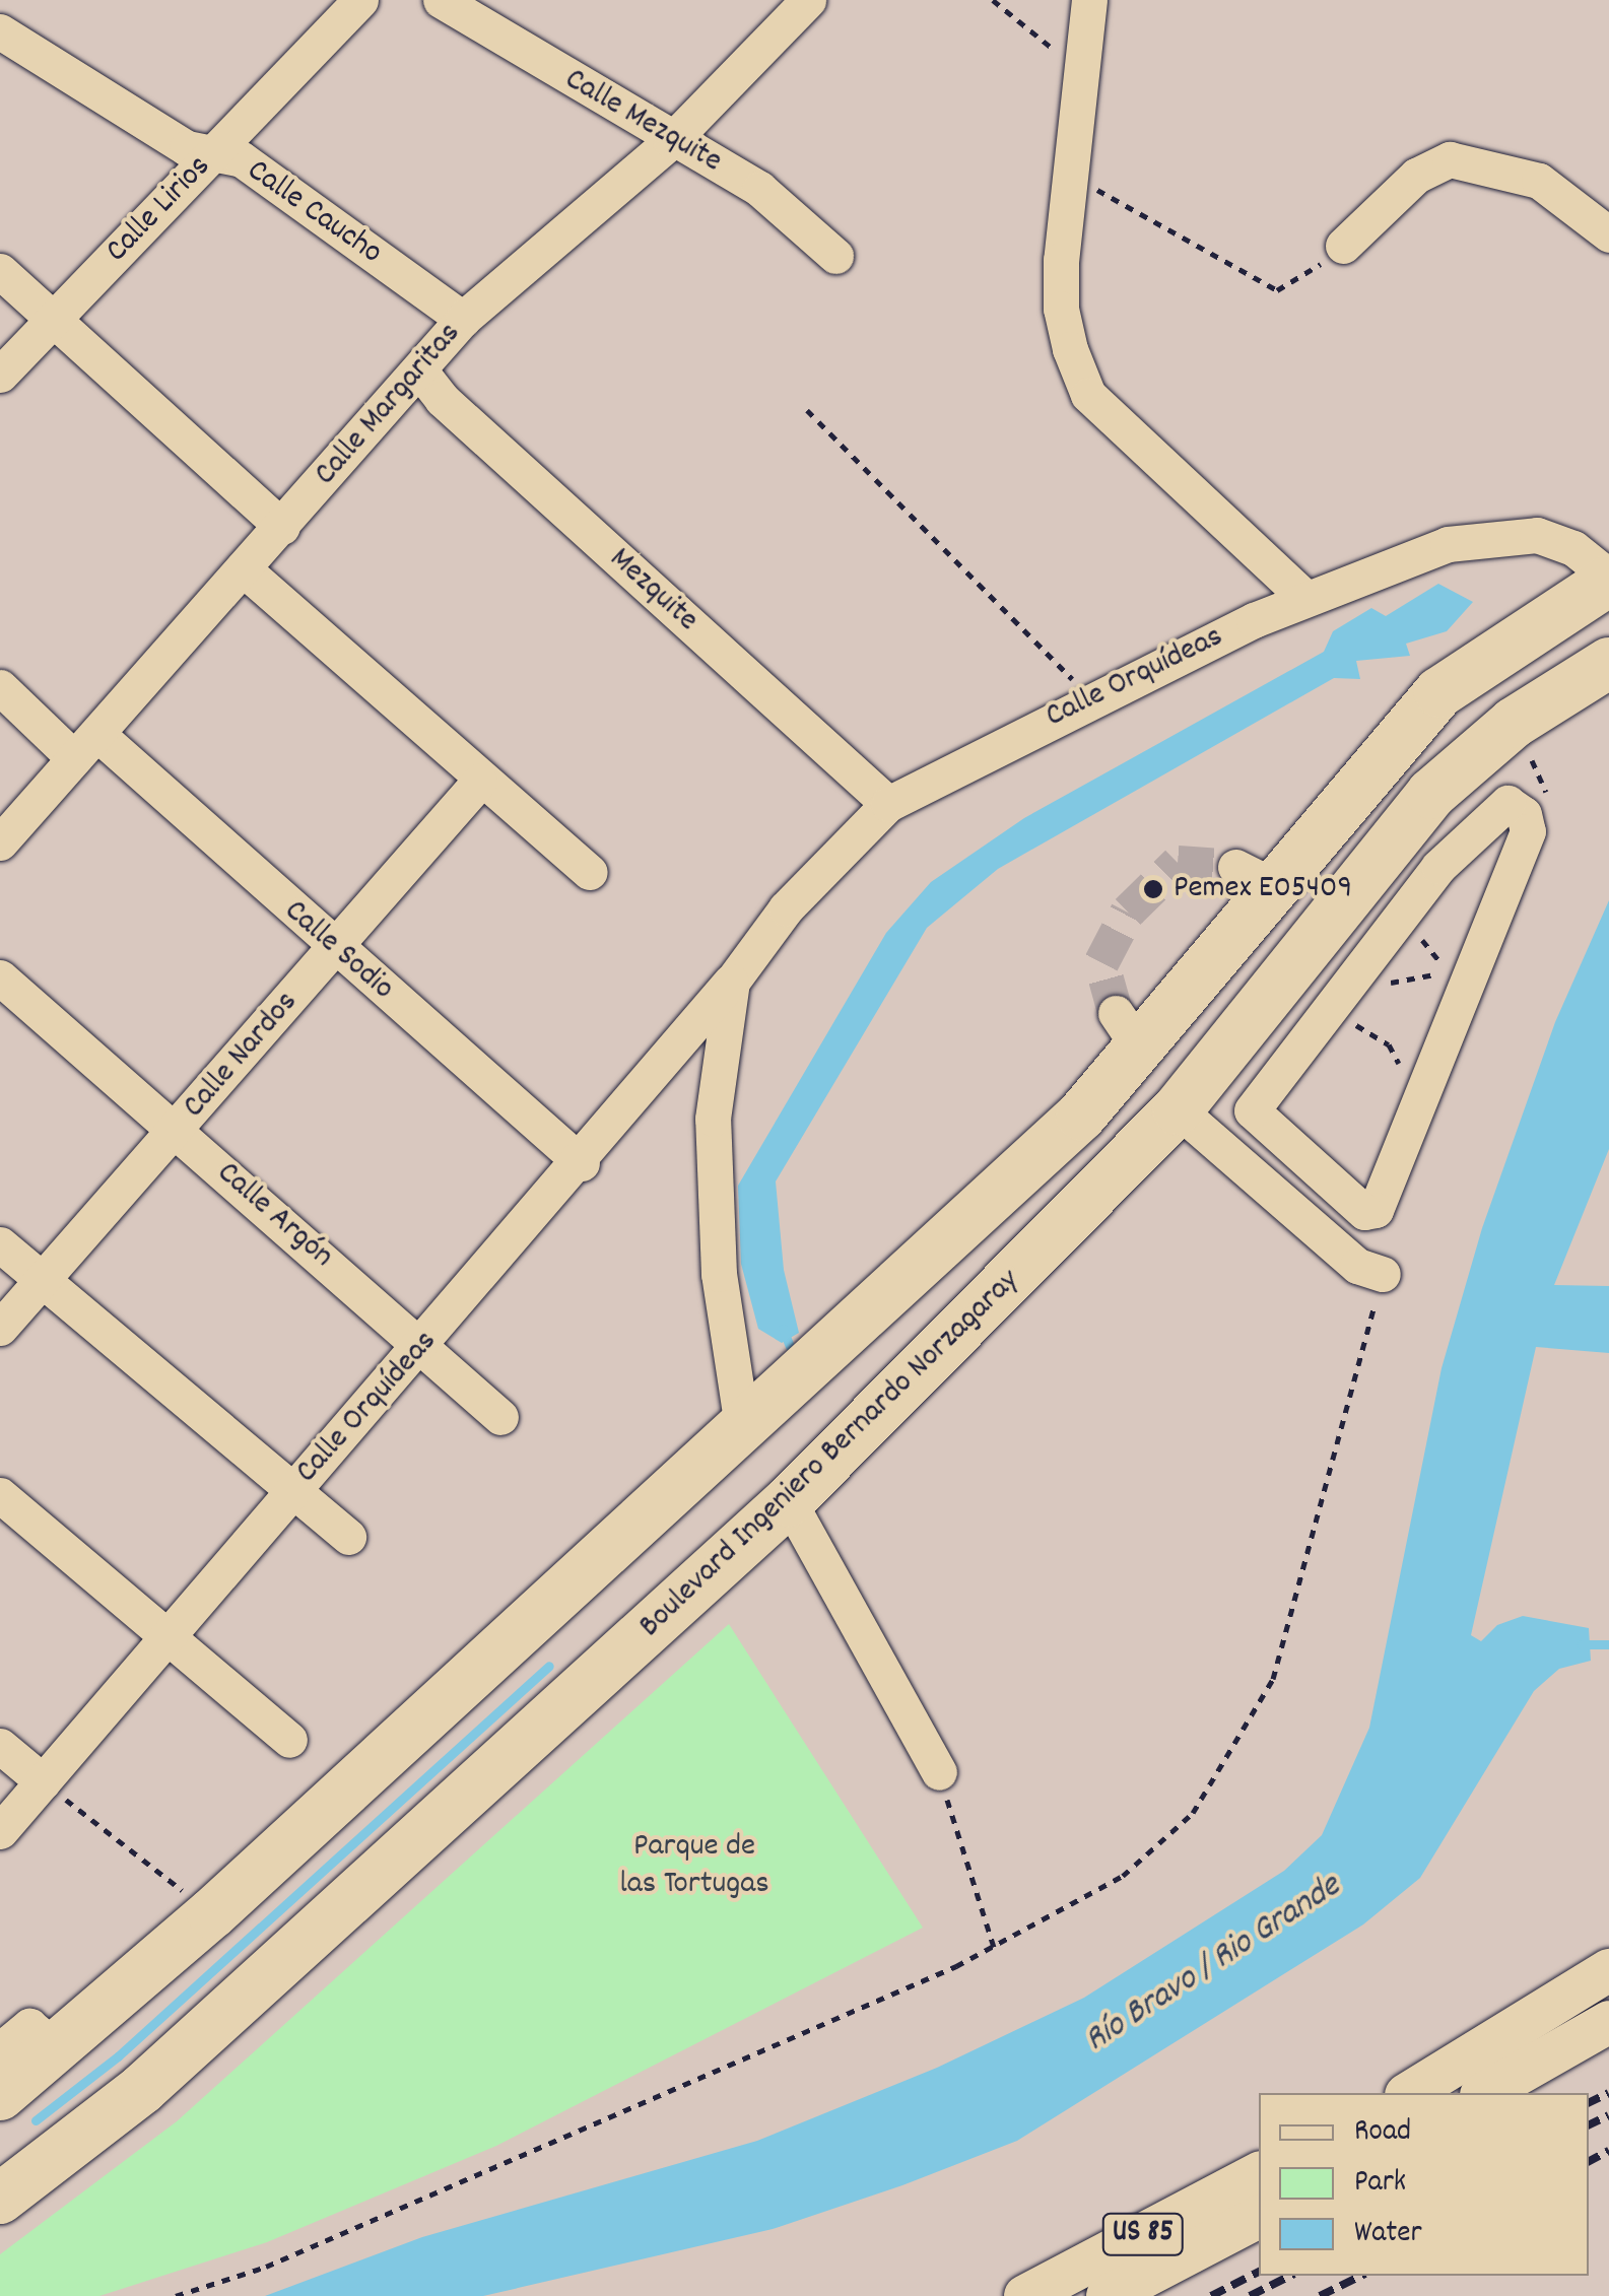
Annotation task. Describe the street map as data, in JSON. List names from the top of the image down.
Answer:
{
  "streets": {
    "highway": ["Boulevard Ingeniero Bernardo Norzagaray"],
    "main road": ["US 85"],
    "street": [
      "Calle Mezquite",
      "Calle Lirios",
      "Calle Caucho",
      "Calle Margaritas",
      "Mezquite",
      "Calle Orquídeas",
      "Calle Sodio",
      "Calle Nardos",
      "Calle Argón"
    ]
  },
  "crossings": [
    ["Calle Mezquite", "Calle Margaritas"],
    ["Calle Lirios", "Calle Caucho"],
    ["Calle Caucho", "Calle Margaritas"],
    ["Calle Margaritas", "Mezquite"],
    ["Calle Margaritas", "Calle Sodio"],
    ["Mezquite", "Calle Orquídeas"],
    ["Calle Orquídeas", "Calle Sodio"],
    ["Calle Orquídeas", "Calle Argón"],
    ["Calle Sodio", "Calle Nardos"],
    ["Calle Nardos", "Calle Argón"]
  ],
  "water": ["Río Bravo / Rio Grande"],
  "parks": ["Parque de las Tortugas"],
  "places": ["Pemex E05409"],
  "legend": ["Road", "Park", "Water"]
}
